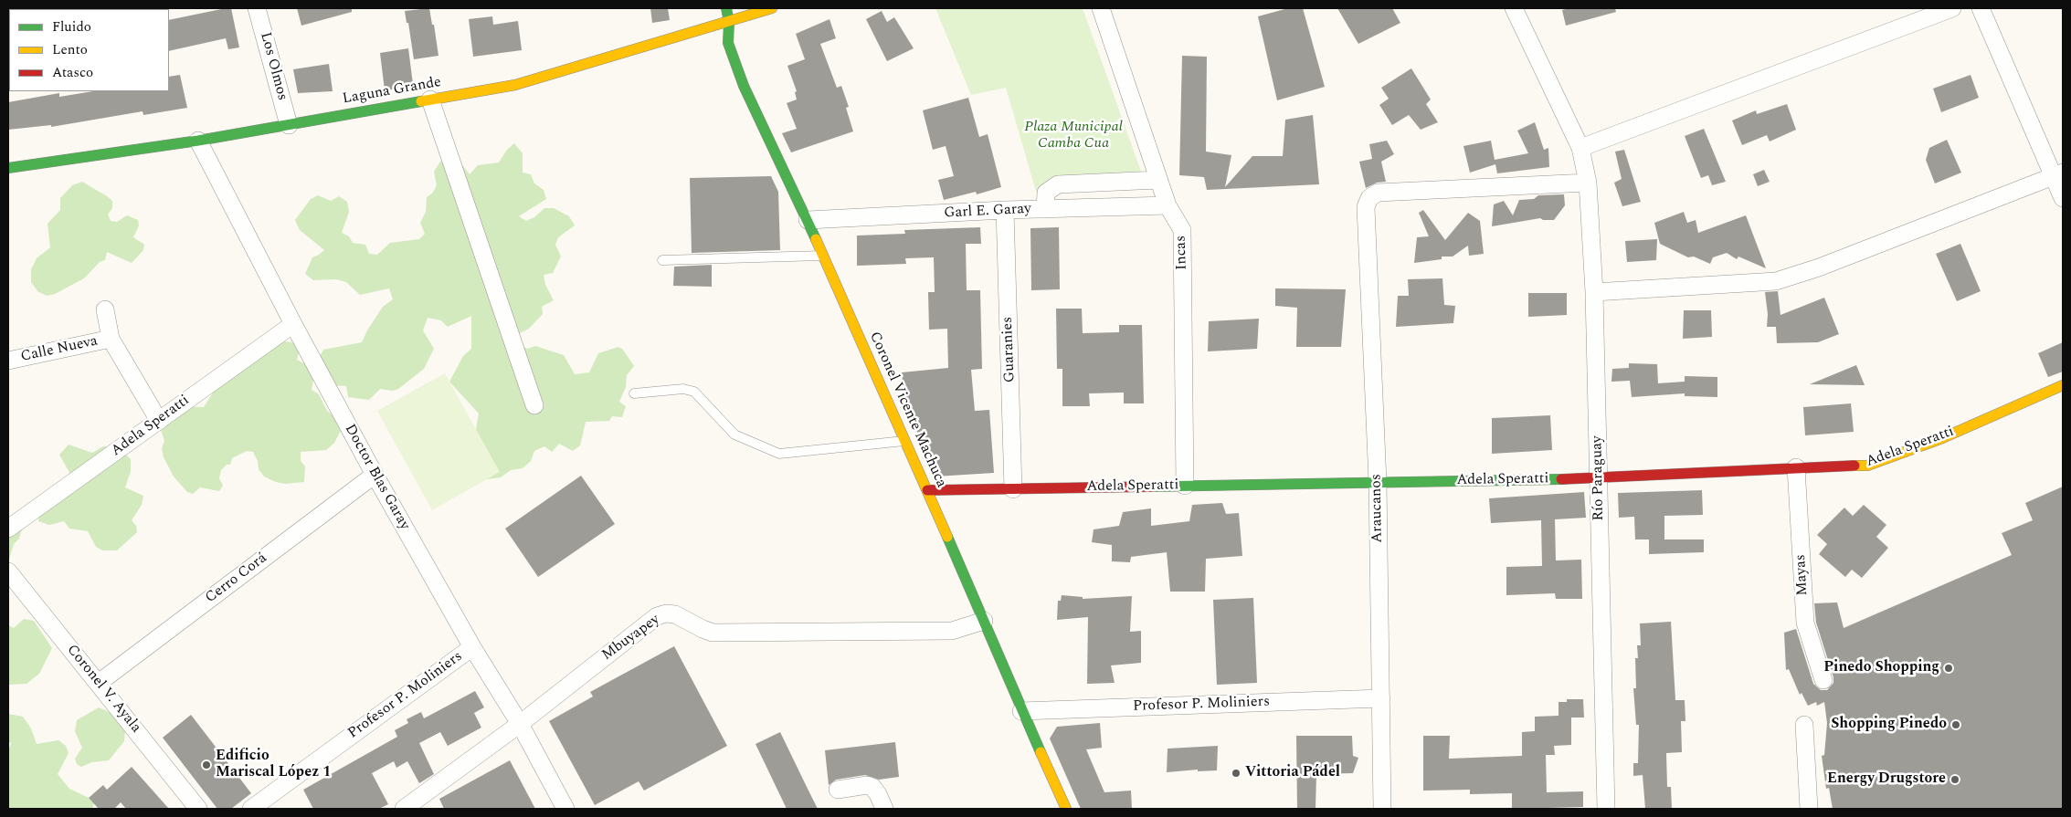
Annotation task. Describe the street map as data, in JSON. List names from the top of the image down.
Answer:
{
  "streets": {
    "street": [
      "Los Olmos",
      "Laguna Grande",
      "Garl E. Garay",
      "Incas",
      "Calle Nueva",
      "Guaranies",
      "Coronel Vicente Machuca",
      "Adela Speratti",
      "Doctor Blas Garay",
      "Río Paraguay",
      "Araucanos",
      "Mayas",
      "Cerro Corá",
      "Mbuyapey",
      "Coronel V. Ayala",
      "Profesor P. Moliniers"
    ]
  },
  "crossings": [
    ["Los Olmos", "Laguna Grande"],
    ["Laguna Grande", "Coronel Vicente Machuca"],
    ["Laguna Grande", "Doctor Blas Garay"],
    ["Garl E. Garay", "Incas"],
    ["Garl E. Garay", "Guaranies"],
    ["Garl E. Garay", "Coronel Vicente Machuca"],
    ["Incas", "Adela Speratti"],
    ["Guaranies", "Adela Speratti"],
    ["Coronel Vicente Machuca", "Adela Speratti"],
    ["Coronel Vicente Machuca", "Mbuyapey"],
    ["Coronel Vicente Machuca", "Profesor P. Moliniers"],
    ["Adela Speratti", "Doctor Blas Garay"],
    ["Adela Speratti", "Río Paraguay"],
    ["Adela Speratti", "Araucanos"],
    ["Adela Speratti", "Mayas"],
    ["Doctor Blas Garay", "Cerro Corá"],
    ["Doctor Blas Garay", "Mbuyapey"],
    ["Doctor Blas Garay", "Profesor P. Moliniers"],
    ["Río Paraguay", "Araucanos"],
    ["Araucanos", "Profesor P. Moliniers"],
    ["Cerro Corá", "Coronel V. Ayala"]
  ],
  "parks": ["Plaza Municipal Camba Cua"],
  "places": [
    "Pinedo Shopping",
    "Shopping Pinedo",
    "Edificio Mariscal López 1",
    "Vittoria Pádel",
    "Energy Drugstore"
  ],
  "legend": ["Fluido", "Lento", "Atasco"]
}
